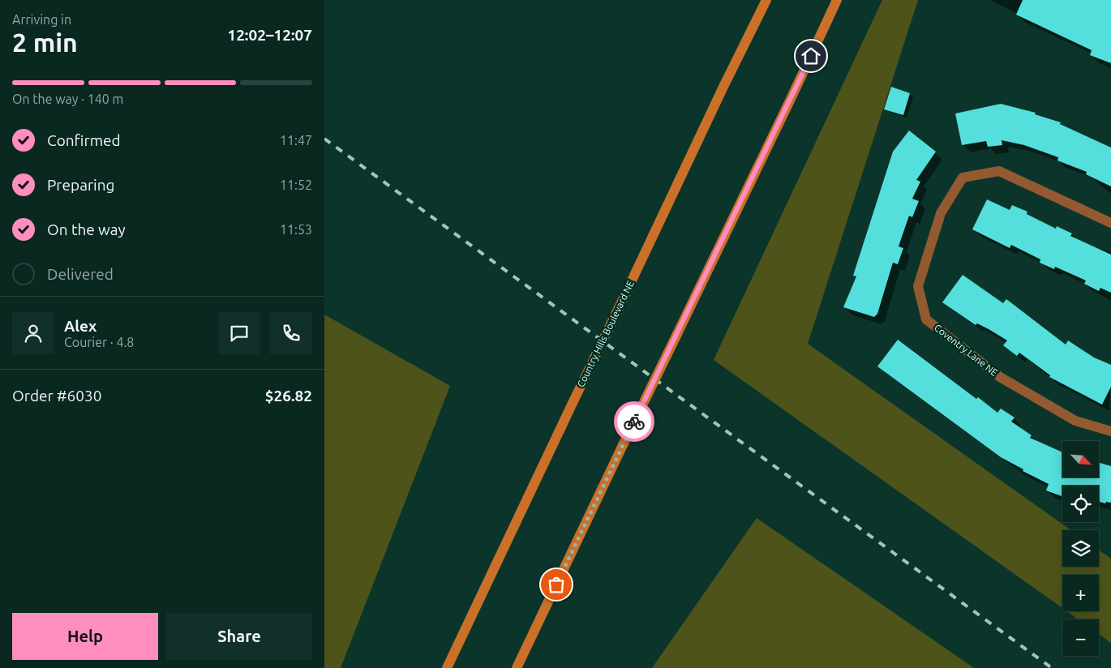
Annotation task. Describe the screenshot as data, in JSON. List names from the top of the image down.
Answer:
{
  "streets": {
    "main road": ["Country Hills Boulevard NE"],
    "street": ["Coventry Lane NE"]
  },
  "north": "bottom right",
  "page": {
    "heading": ["2 min", "Arriving in", "12:02–12:07"],
    "panel": [
      "Alex",
      "Courier · 4.8",
      "Order #6030",
      "$26.82"
    ],
    "bar": "On the way · 140 m",
    "list": [
      ["Confirmed", "11:47"],
      ["Preparing", "11:52"],
      ["On the way", "11:53"],
      "Delivered"
    ],
    "map_buttons": ["+", "−"],
    "buttons": ["Help", "Share"]
  }
}
